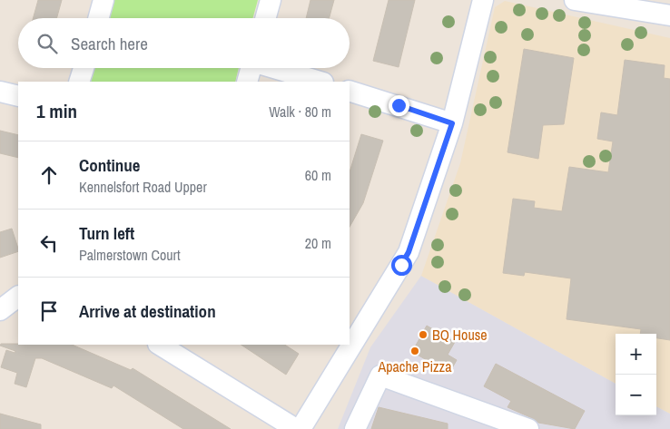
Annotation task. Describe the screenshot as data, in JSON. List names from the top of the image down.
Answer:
{
  "places": ["BQ House", "Apache Pizza"],
  "page": {
    "search": "Search here",
    "heading": ["1 min", "Walk · 80 m"],
    "list": [
      ["Continue", "Kennelsfort Road Upper", "60 m"],
      ["Turn left", "Palmerstown Court", "20 m"],
      "Arrive at destination"
    ],
    "map_buttons": ["+", "−"]
  }
}
